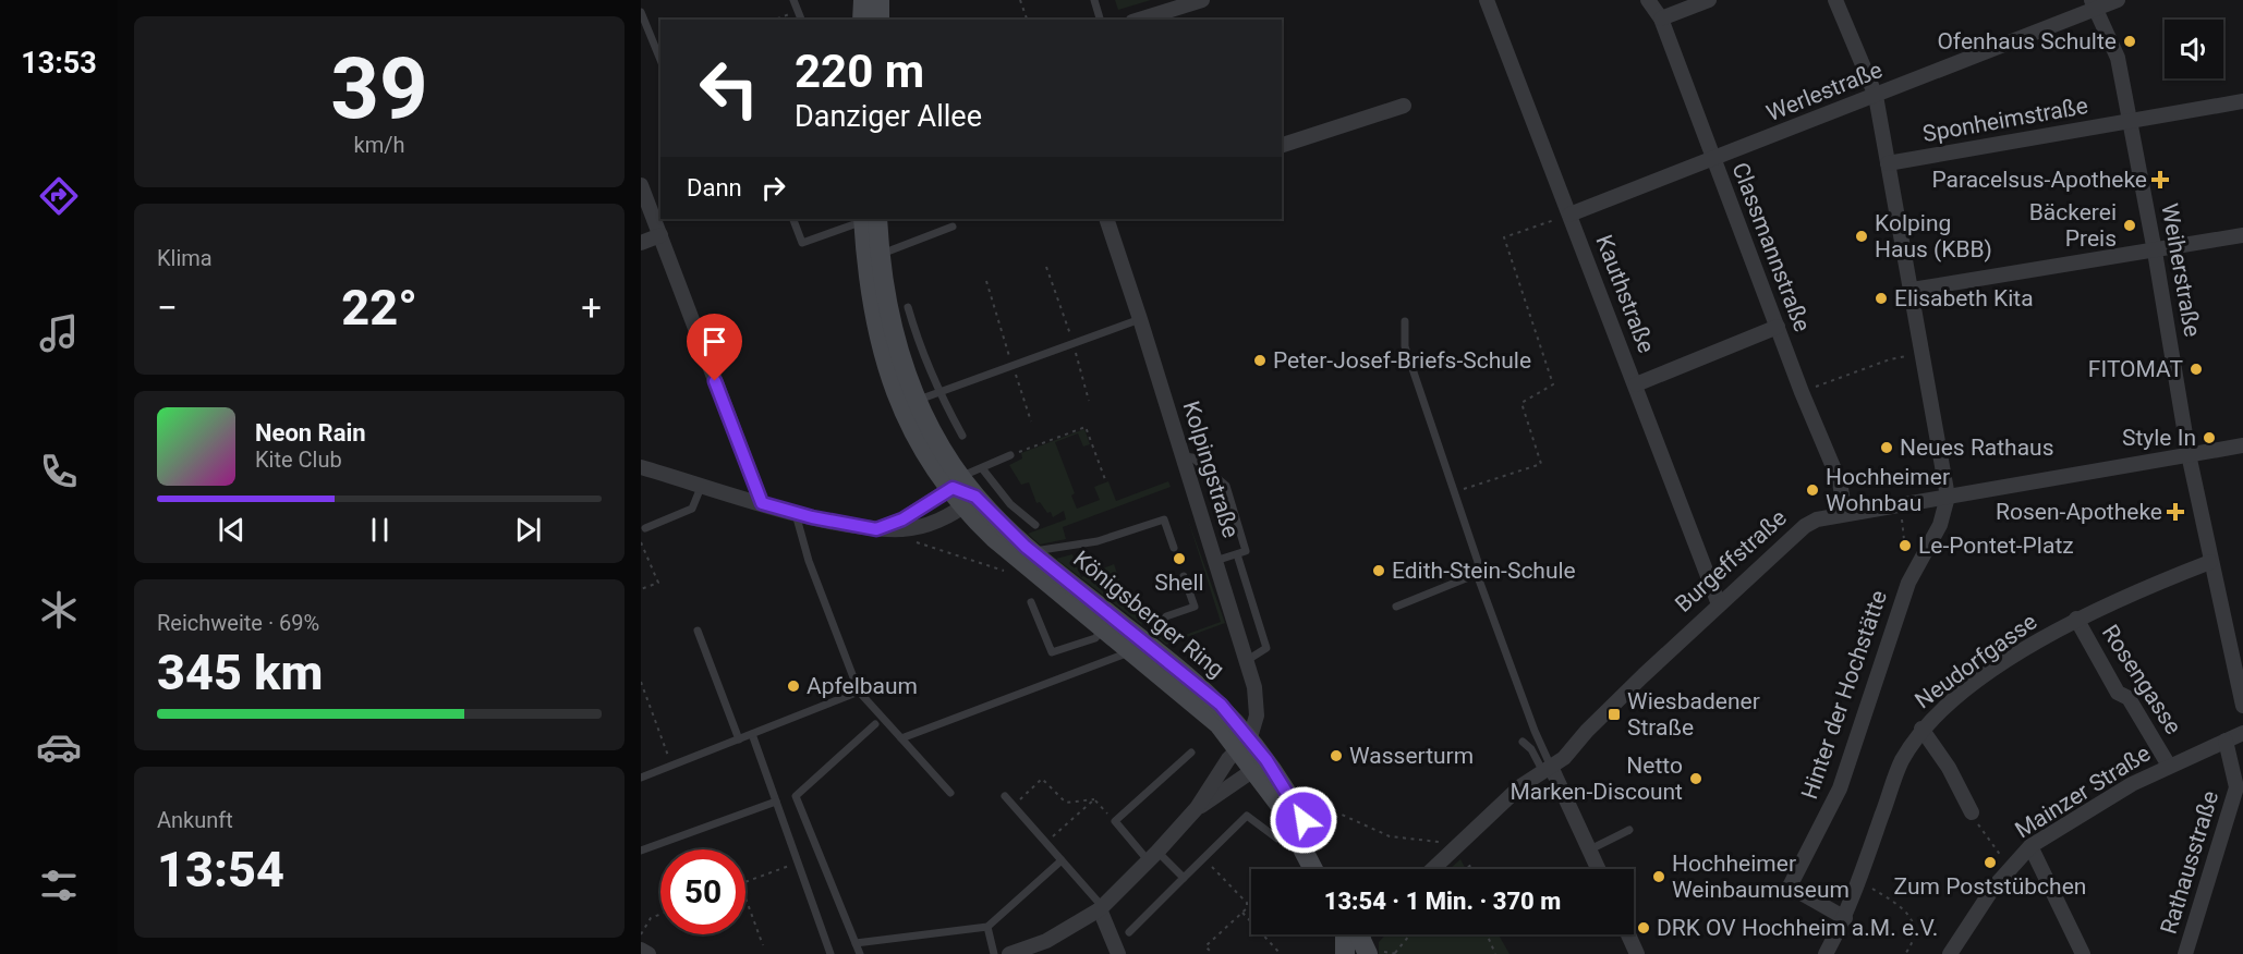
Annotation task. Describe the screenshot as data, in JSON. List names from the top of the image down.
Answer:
{
  "streets": {
    "main road": ["Königsberger Ring"],
    "street": [
      "Werlestraße",
      "Sponheimstraße",
      "Classmannstraße",
      "Weiherstraße",
      "Kauthstraße",
      "Kolpingstraße",
      "Burgeffstraße",
      "Neudorfgasse",
      "Rosengasse",
      "Hinter der Hochstätte",
      "Mainzer Straße",
      "Rathausstraße"
    ]
  },
  "crossings": [
    ["Werlestraße", "Classmannstraße"],
    ["Werlestraße", "Weiherstraße"],
    ["Werlestraße", "Kauthstraße"],
    ["Sponheimstraße", "Weiherstraße"],
    ["Classmannstraße", "Burgeffstraße"],
    ["Weiherstraße", "Burgeffstraße"],
    ["Weiherstraße", "Neudorfgasse"],
    ["Kauthstraße", "Burgeffstraße"],
    ["Kolpingstraße", "Königsberger Ring"],
    ["Burgeffstraße", "Hinter der Hochstätte"],
    ["Neudorfgasse", "Rosengasse"],
    ["Neudorfgasse", "Hinter der Hochstätte"],
    ["Rosengasse", "Mainzer Straße"]
  ],
  "places": {
    "other": [
      "Ofenhaus Schulte",
      "Bäckerei Preis",
      "Kolping Haus (KBB)",
      "Elisabeth Kita",
      "Peter-Josef-Briefs-Schule",
      "FITOMAT",
      "Style In",
      "Neues Rathaus",
      "Hochheimer Wohnbau",
      "Le-Pontet-Platz",
      "Shell",
      "Edith-Stein-Schule",
      "Apfelbaum",
      "Wasserturm",
      "Netto Marken-Discount",
      "Zum Poststübchen",
      "Hochheimer Weinbaumuseum",
      "DRK OV Hochheim a.M. e.V."
    ],
    "health": ["Paracelsus-Apotheke", "Rosen-Apotheke"],
    "transit": ["Wiesbadener Straße"]
  },
  "page": {
    "tabs": "13:53",
    "tile": [
      ["39", "km/h"],
      "Klima",
      ["Reichweite · 69%", "345 km"],
      ["Ankunft", "13:54"]
    ],
    "turn": ["220 m", "Danziger Allee"],
    "then": "Dann",
    "heat": ["−", "22°", "+"],
    "song": ["Neon Rain", "Kite Club"],
    "limit": "50",
    "trip": "13:54 · 1 Min. · 370 m"
  }
}
